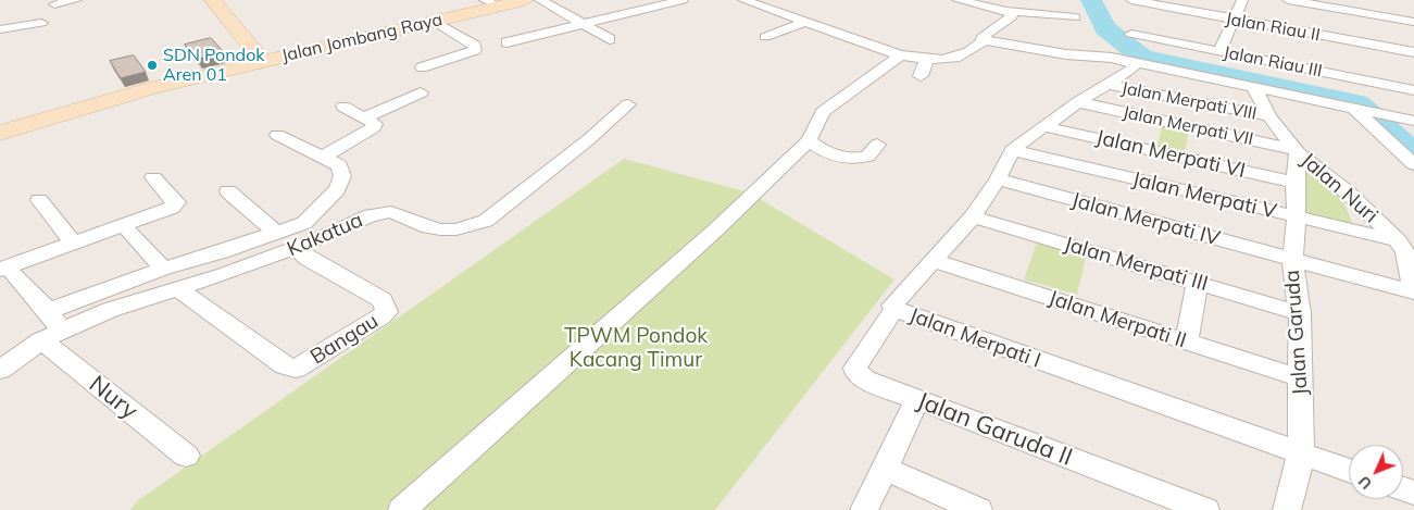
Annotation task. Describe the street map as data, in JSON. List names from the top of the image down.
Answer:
{
  "streets": {
    "main road": ["Jalan Jombang Raya"],
    "street": [
      "Jalan Riau II",
      "Jalan Riau III",
      "Jalan Merpati VIII",
      "Jalan Merpati VII",
      "Jalan Merpati VI",
      "Jalan Nuri",
      "Jalan Merpati V",
      "Jalan Merpati IV",
      "Kakatua",
      "Jalan Merpati III",
      "Jalan Merpati II",
      "Jalan Garuda",
      "Jalan Merpati I",
      "Bangau",
      "Nury",
      "Jalan Garuda II"
    ]
  },
  "crossings": [
    ["Jalan Merpati VIII", "Jalan Nuri"],
    ["Jalan Merpati VII", "Jalan Nuri"],
    ["Jalan Merpati VII", "Jalan Garuda"],
    ["Jalan Merpati VI", "Jalan Garuda"],
    ["Jalan Nuri", "Jalan Merpati V"],
    ["Jalan Nuri", "Jalan Garuda"],
    ["Jalan Merpati V", "Jalan Garuda"],
    ["Jalan Merpati V", "Jalan Merpati I"],
    ["Jalan Merpati IV", "Jalan Garuda"],
    ["Jalan Merpati IV", "Jalan Merpati I"],
    ["Kakatua", "Bangau"],
    ["Kakatua", "Nury"],
    ["Jalan Merpati III", "Jalan Garuda"],
    ["Jalan Merpati III", "Jalan Merpati I"],
    ["Jalan Merpati II", "Jalan Garuda"],
    ["Jalan Merpati II", "Jalan Merpati I"],
    ["Jalan Garuda", "Jalan Merpati I"],
    ["Jalan Merpati I", "Jalan Garuda II"]
  ],
  "parks": ["TPWM Pondok Kacang Timur"],
  "places": ["SDN Pondok Aren 01"],
  "north": "bottom left"
}
